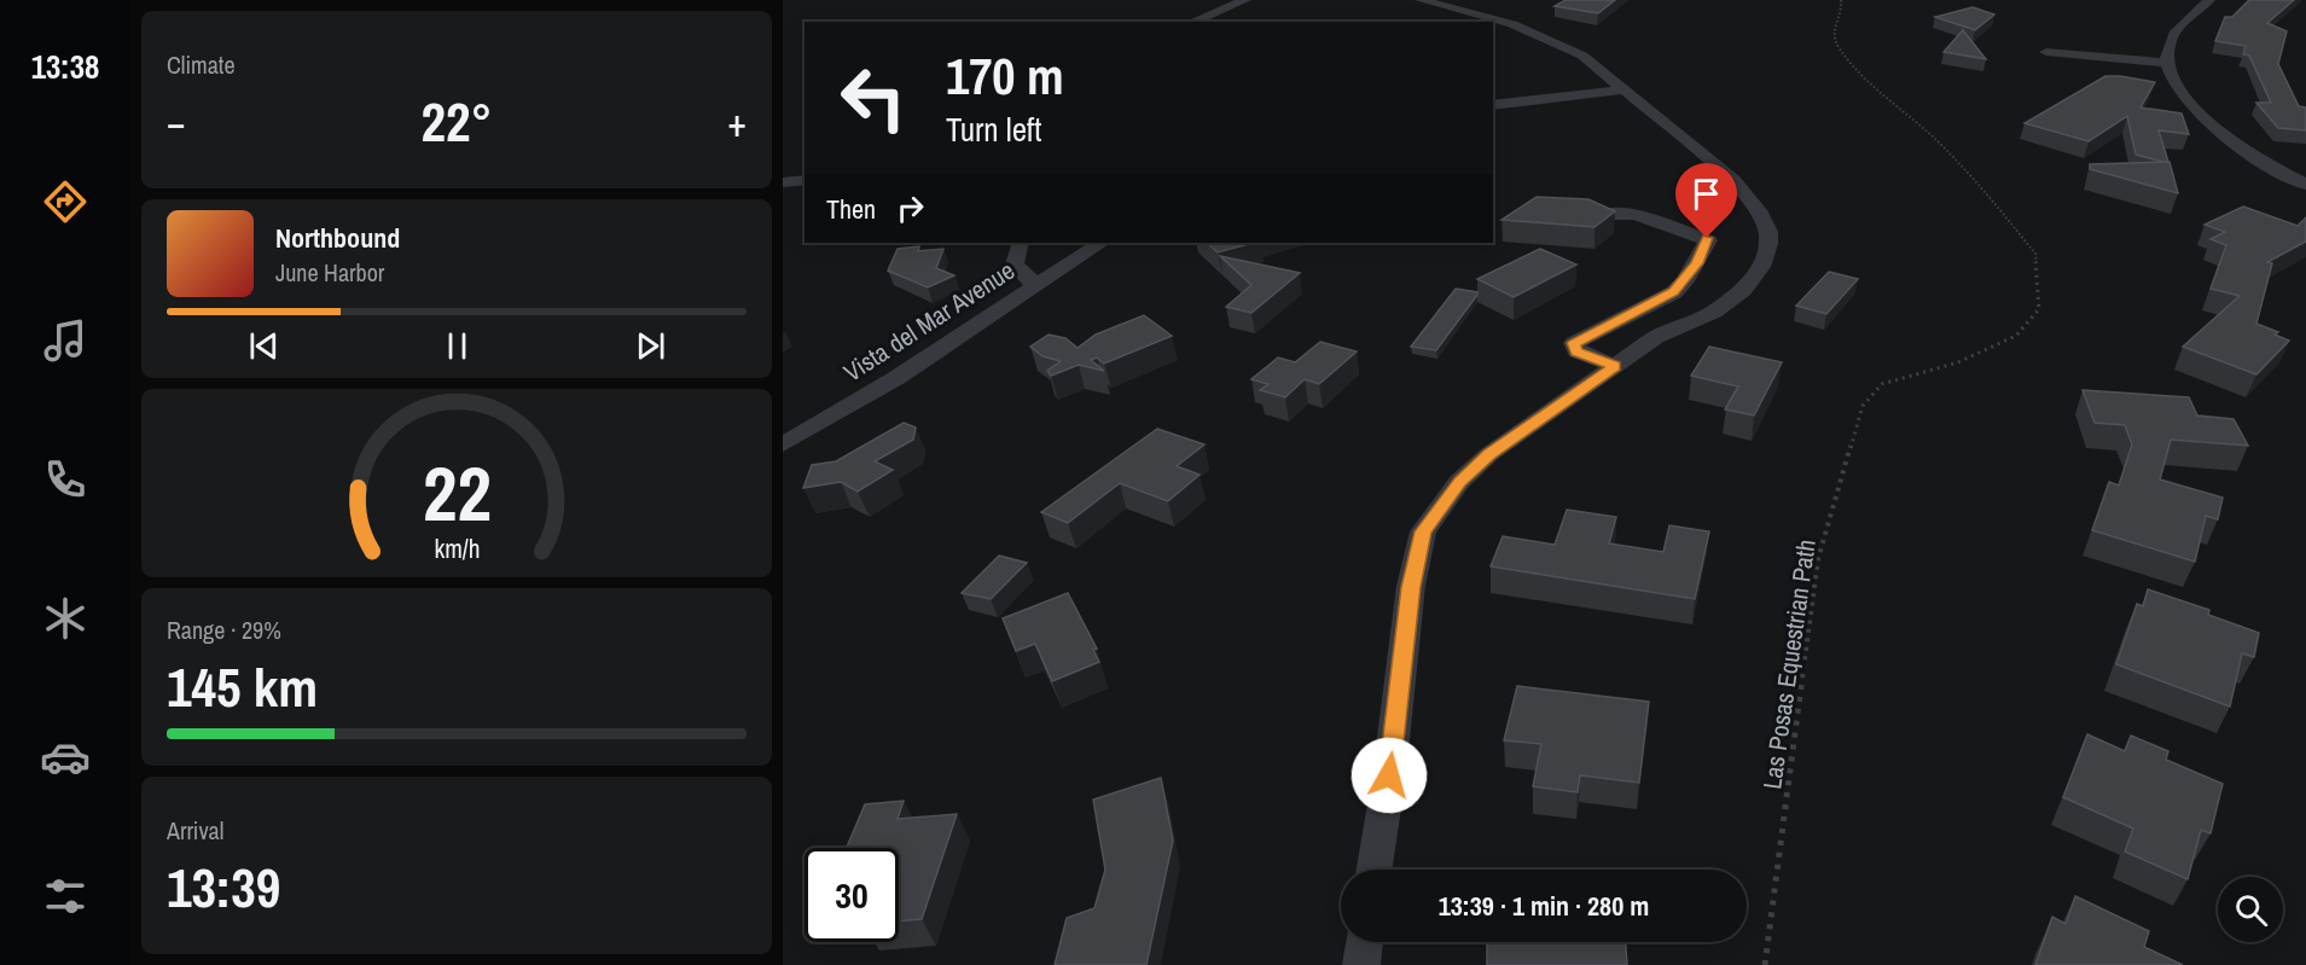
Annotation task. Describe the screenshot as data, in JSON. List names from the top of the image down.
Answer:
{
  "streets": {
    "street": ["Vista del Mar Avenue"],
    "path": ["Las Posas Equestrian Path"]
  },
  "page": {
    "tabs": "13:38",
    "tile": [
      "Climate",
      ["Range · 29%", "145 km"],
      ["Arrival", "13:39"]
    ],
    "turn": ["170 m", "Turn left"],
    "heat": ["−", "22°", "+"],
    "then": "Then",
    "song": ["Northbound", "June Harbor"],
    "limit": "30",
    "trip": "13:39 · 1 min · 280 m",
    "gauge": ["22", "km/h"]
  }
}
